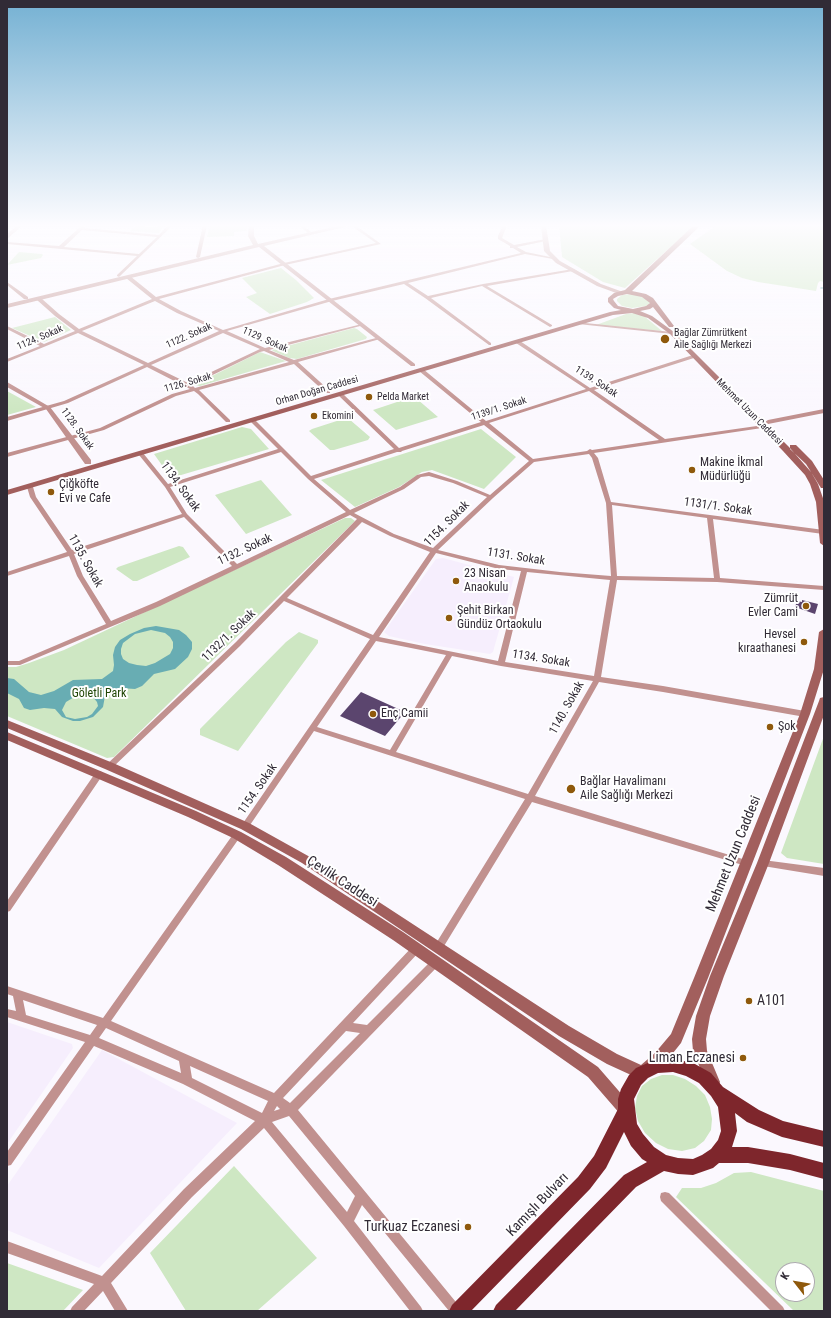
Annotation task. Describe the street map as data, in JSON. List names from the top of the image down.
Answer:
{
  "streets": {
    "highway": ["Kamışlı Bulvarı"],
    "main road": ["Orhan Doğan Caddesi", "Mehmet Uzun Caddesi", "Çevlik Caddesi"],
    "street": [
      "1122. Sokak",
      "1124. Sokak",
      "1129. Sokak",
      "1139. Sokak",
      "1126. Sokak",
      "1139/1. Sokak",
      "1128. Sokak",
      "1134. Sokak",
      "1131/1. Sokak",
      "1154. Sokak",
      "1132. Sokak",
      "1131. Sokak",
      "1135. Sokak",
      "1132/1. Sokak",
      "1140. Sokak"
    ]
  },
  "crossings": [
    ["1122. Sokak", "1129. Sokak"],
    ["1122. Sokak", "1128. Sokak"],
    ["1124. Sokak", "1129. Sokak"],
    ["1129. Sokak", "1126. Sokak"],
    ["1139. Sokak", "Orhan Doğan Caddesi"],
    ["1139. Sokak", "1139/1. Sokak"],
    ["1126. Sokak", "1128. Sokak"],
    ["Orhan Doğan Caddesi", "Mehmet Uzun Caddesi"],
    ["Orhan Doğan Caddesi", "1134. Sokak"],
    ["Orhan Doğan Caddesi", "1131. Sokak"],
    ["Orhan Doğan Caddesi", "1135. Sokak"],
    ["1139/1. Sokak", "Mehmet Uzun Caddesi"],
    ["1139/1. Sokak", "1131. Sokak"],
    ["Mehmet Uzun Caddesi", "1134. Sokak"],
    ["Mehmet Uzun Caddesi", "1131/1. Sokak"],
    ["Mehmet Uzun Caddesi", "Çevlik Caddesi"],
    ["Mehmet Uzun Caddesi", "Kamışlı Bulvarı"],
    ["1134. Sokak", "1154. Sokak"],
    ["1134. Sokak", "1132. Sokak"],
    ["1134. Sokak", "1132/1. Sokak"],
    ["1134. Sokak", "1140. Sokak"],
    ["1131/1. Sokak", "1140. Sokak"],
    ["1154. Sokak", "1132. Sokak"],
    ["1154. Sokak", "1131. Sokak"],
    ["1154. Sokak", "Çevlik Caddesi"],
    ["1132. Sokak", "1131. Sokak"],
    ["1132. Sokak", "1135. Sokak"],
    ["1131. Sokak", "1132/1. Sokak"],
    ["1131. Sokak", "1140. Sokak"],
    ["1132/1. Sokak", "Çevlik Caddesi"],
    ["1140. Sokak", "Çevlik Caddesi"],
    ["Çevlik Caddesi", "Kamışlı Bulvarı"]
  ],
  "parks": ["Göletli Park"],
  "places": [
    "Bağlar Zümrütkent Aile Sağlığı Merkezi",
    "Pelda Market",
    "Ekomini",
    "Makine İkmal Müdürlüğü",
    "Çiğköfte Evi ve Cafe",
    "23 Nisan Anaokulu",
    "Zümrüt Evler Cami",
    "Şehit Birkan Gündüz Ortaokulu",
    "Hevsel kıraathanesi",
    "Enç Camii",
    "Şok",
    "Bağlar Havalimanı Aile Sağlığı Merkezi",
    "A101",
    "Liman Eczanesi",
    "Turkuaz Eczanesi"
  ],
  "north": "top left"
}
